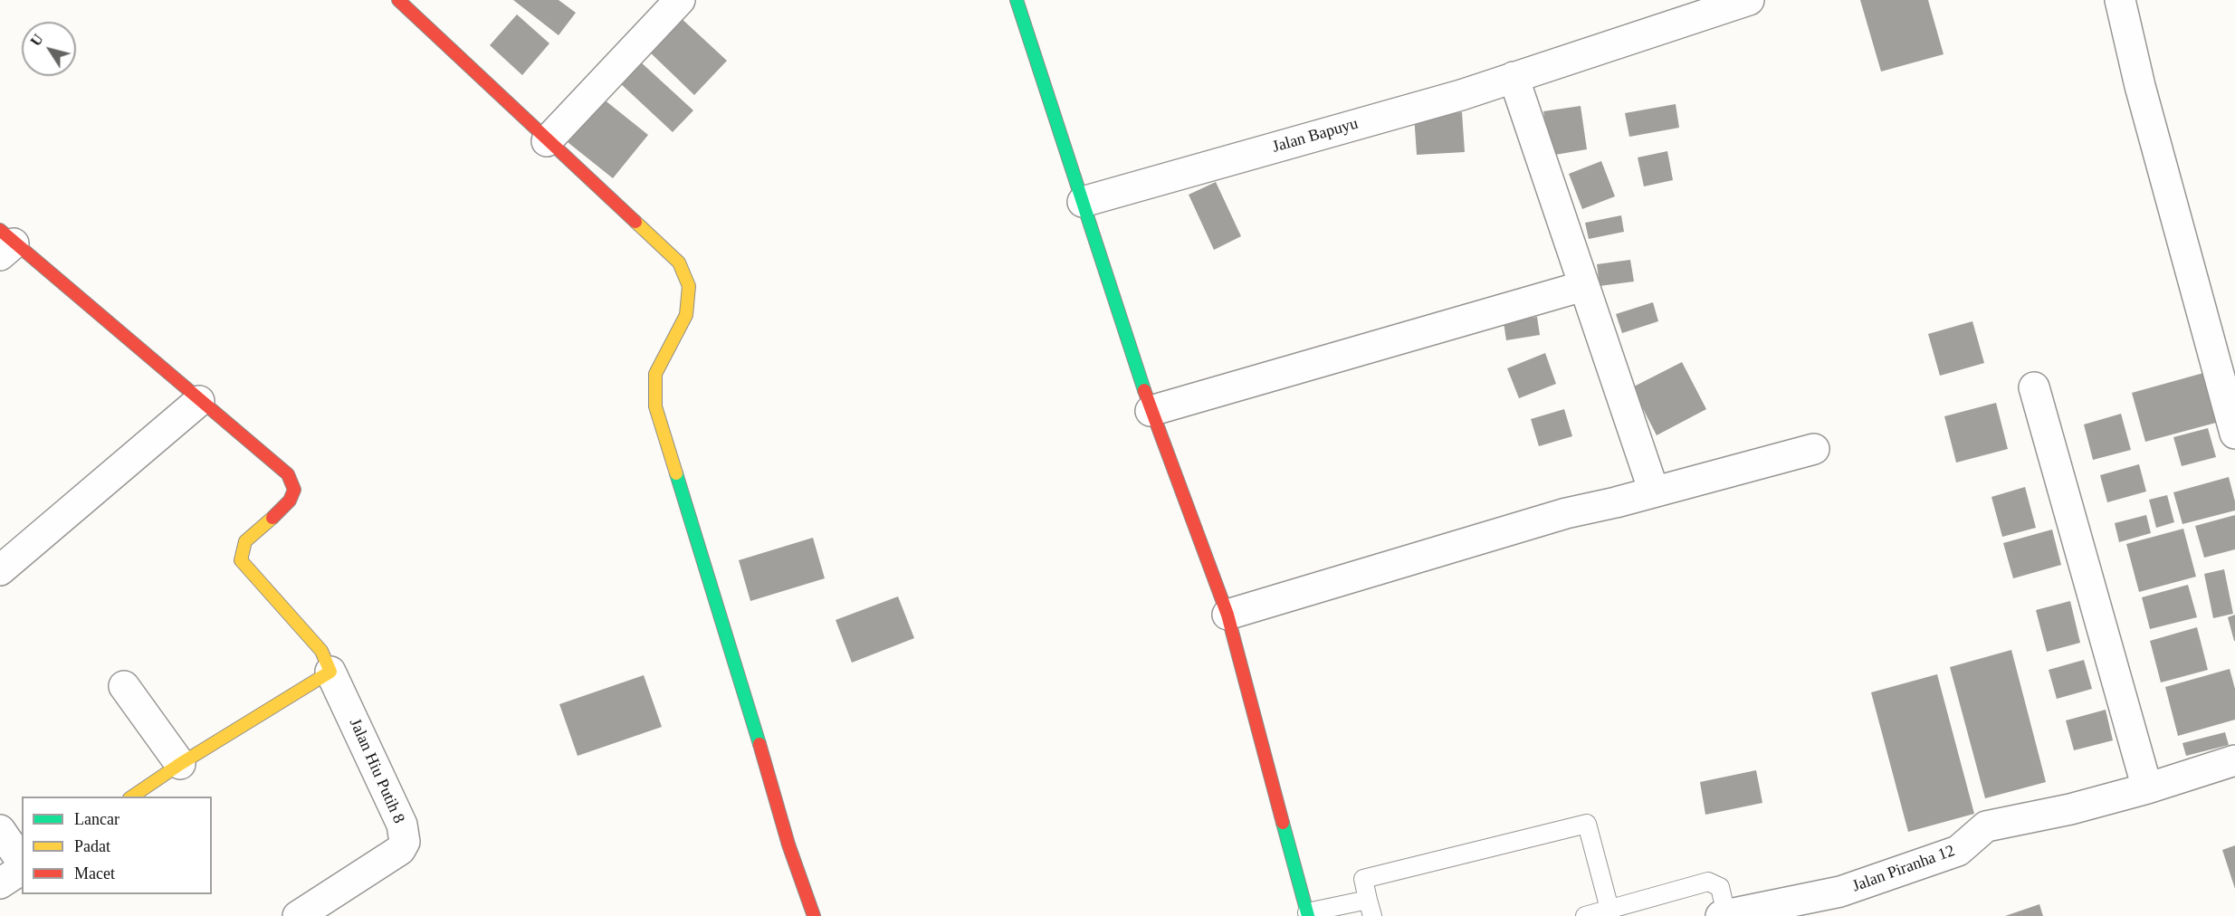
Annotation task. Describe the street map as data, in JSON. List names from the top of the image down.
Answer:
{
  "streets": {
    "street": ["Jalan Bapuyu", "Jalan Hiu Putih 8", "Jalan Piranha 12"]
  },
  "legend": ["Lancar", "Padat", "Macet"],
  "north": "top left"
}
